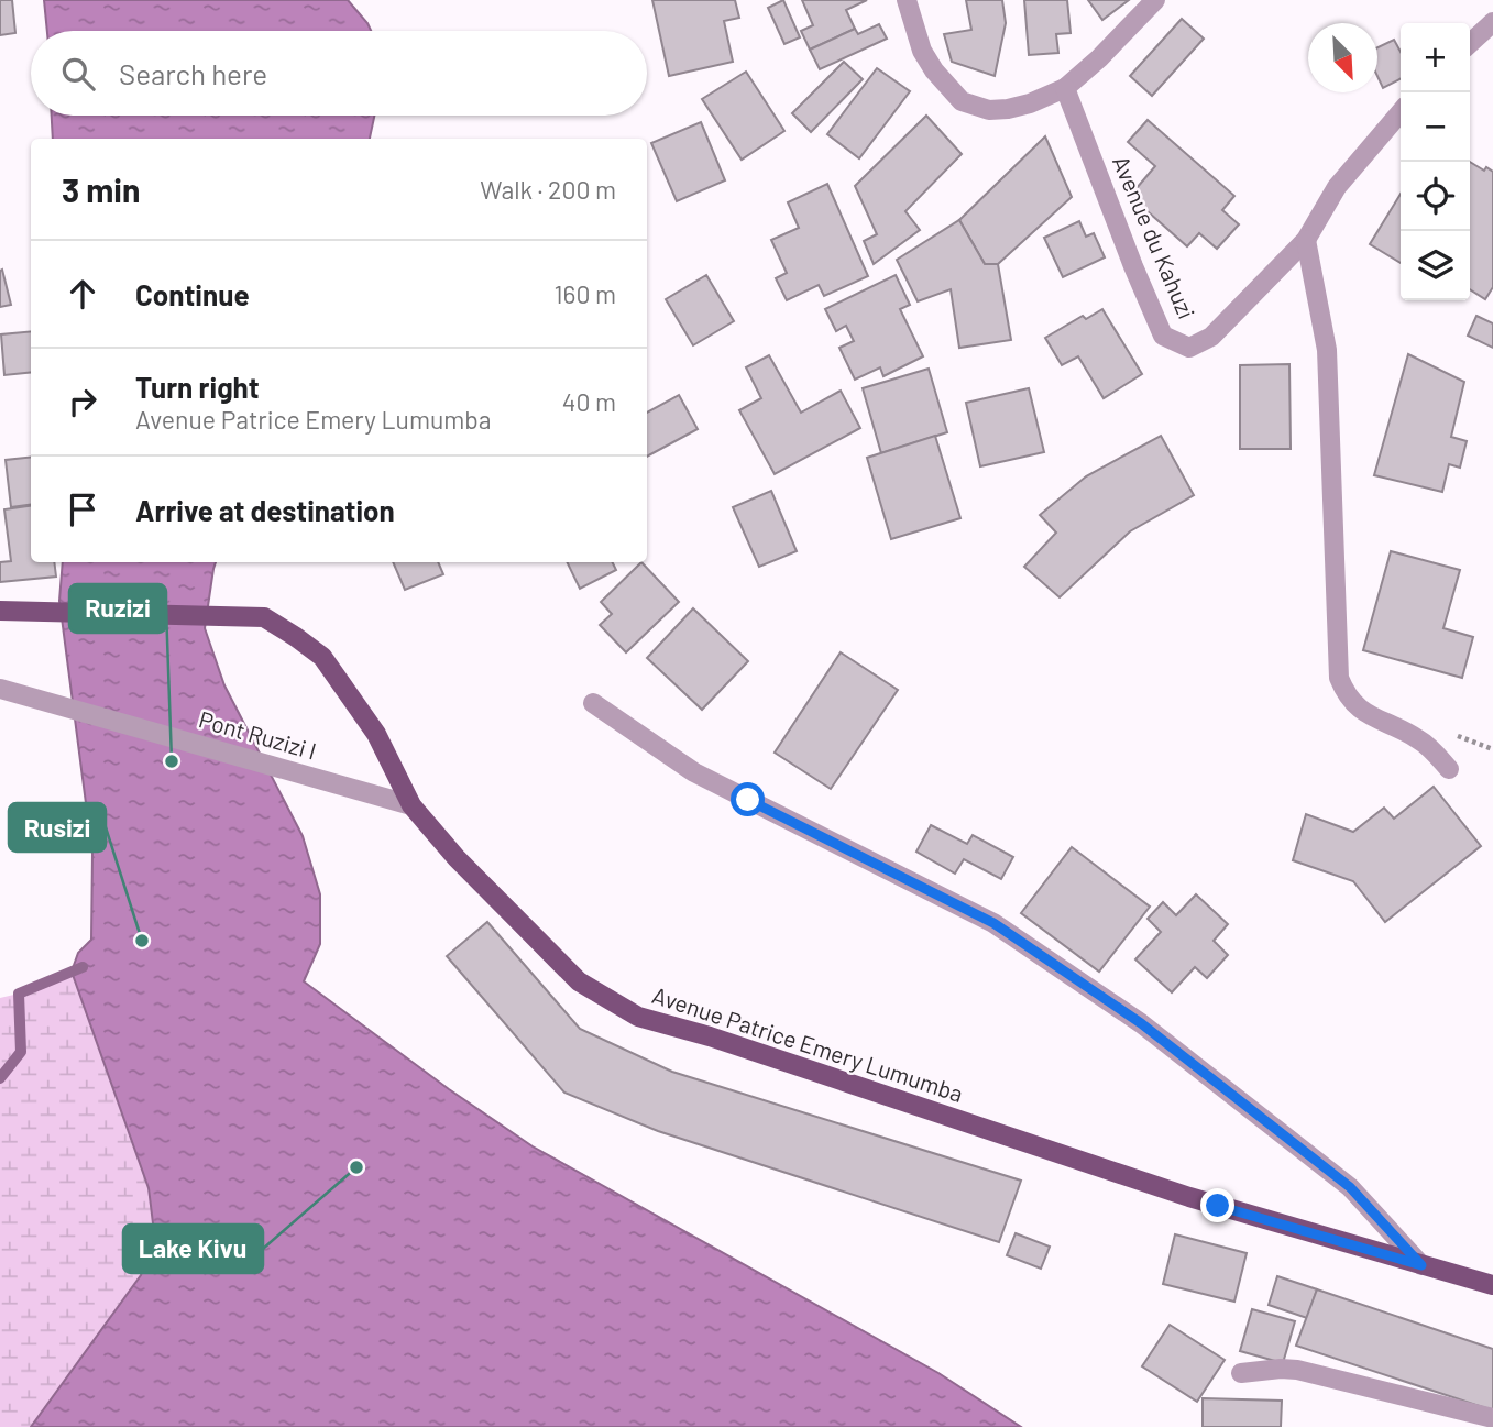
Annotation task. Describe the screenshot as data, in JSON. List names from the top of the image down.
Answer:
{
  "streets": {
    "main road": ["Avenue Patrice Emery Lumumba"],
    "street": ["Avenue du Kahuzi", "Pont Ruzizi I"]
  },
  "crossings": [
    ["Pont Ruzizi I", "Avenue Patrice Emery Lumumba"]
  ],
  "places": ["Ruzizi", "Rusizi", "Lake Kivu"],
  "north": "bottom right",
  "page": {
    "map_buttons": ["+", "−"],
    "search": "Search here",
    "heading": ["3 min", "Walk · 200 m"],
    "list": [
      ["Continue", "160 m"],
      ["Turn right", "Avenue Patrice Emery Lumumba", "40 m"],
      "Arrive at destination"
    ]
  }
}
